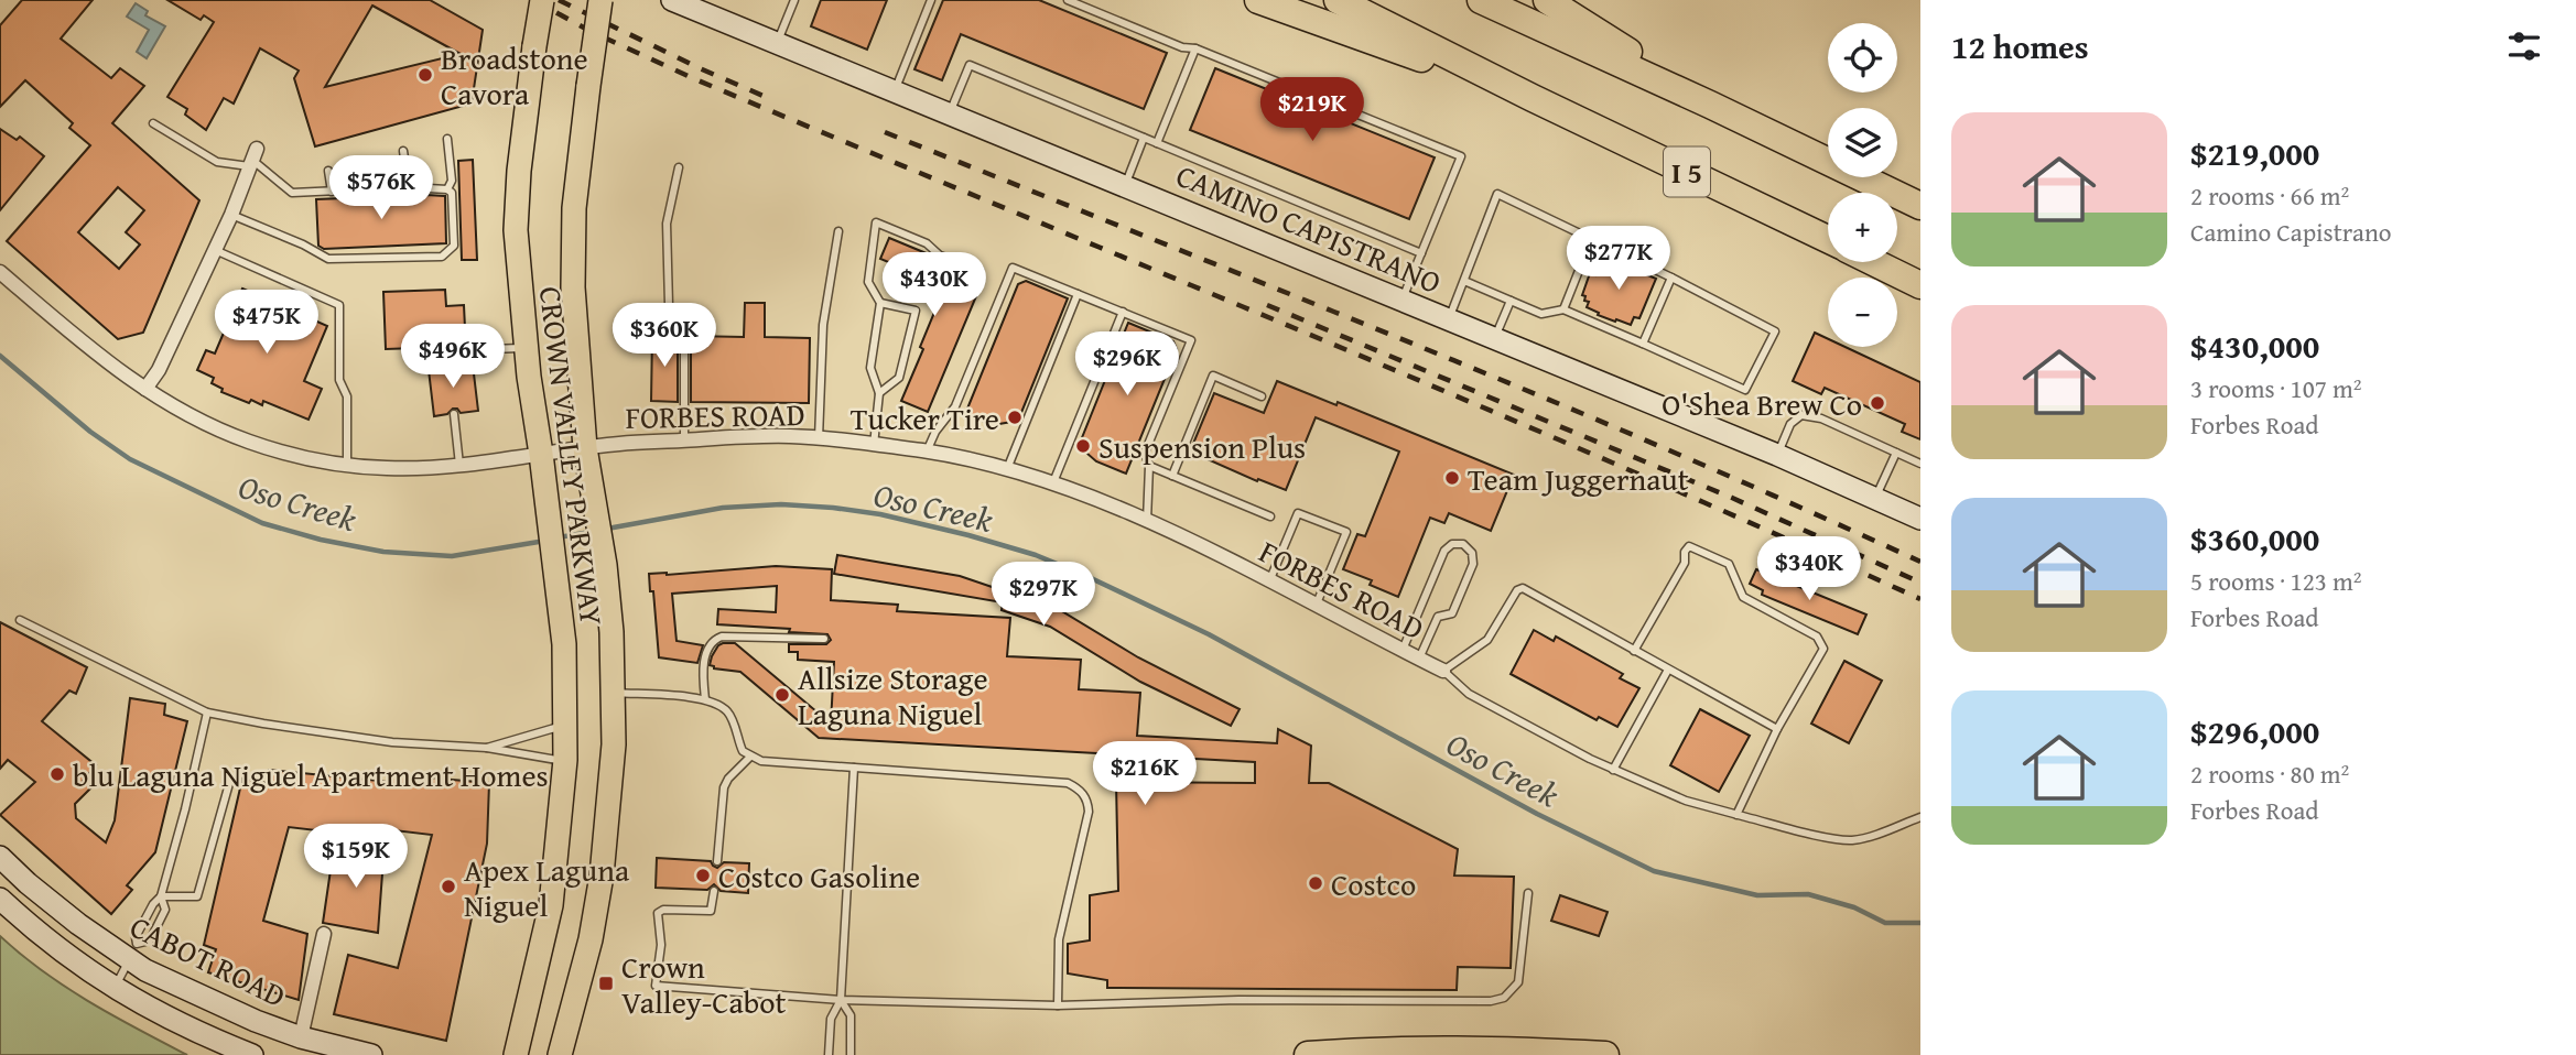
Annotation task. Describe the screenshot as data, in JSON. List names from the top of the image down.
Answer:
{
  "streets": {
    "highway": ["I 5"],
    "main road": ["CROWN VALLEY PARKWAY"],
    "street": ["CAMINO CAPISTRANO", "FORBES ROAD", "CABOT ROAD"]
  },
  "crossings": [
    ["FORBES ROAD", "CROWN VALLEY PARKWAY"]
  ],
  "water": ["Oso Creek"],
  "places": {
    "other": [
      "Broadstone Cavora",
      "O'Shea Brew Co",
      "Tucker Tire",
      "Suspension Plus",
      "Team Juggernaut",
      "Allsize Storage Laguna Niguel",
      "blu Laguna Niguel Apartment Homes",
      "Costco Gasoline",
      "Costco",
      "Apex Laguna Niguel"
    ],
    "transit": ["Crown Valley-Cabot"]
  },
  "page": {
    "heading": "12 homes",
    "map_buttons": ["+", "−"],
    "price": [
      "$219K",
      "$576K",
      "$277K",
      "$430K",
      "$475K",
      "$360K",
      "$496K",
      "$296K",
      "$340K",
      "$297K",
      "$216K",
      "$159K"
    ],
    "list": [
      {
        "name": "$219,000",
        "note": "2 rooms · 66 m² · Camino Capistrano"
      },
      {
        "name": "$430,000",
        "note": "3 rooms · 107 m² · Forbes Road"
      },
      {
        "name": "$360,000",
        "note": "5 rooms · 123 m² · Forbes Road"
      },
      {
        "name": "$296,000",
        "note": "2 rooms · 80 m² · Forbes Road"
      }
    ]
  }
}
